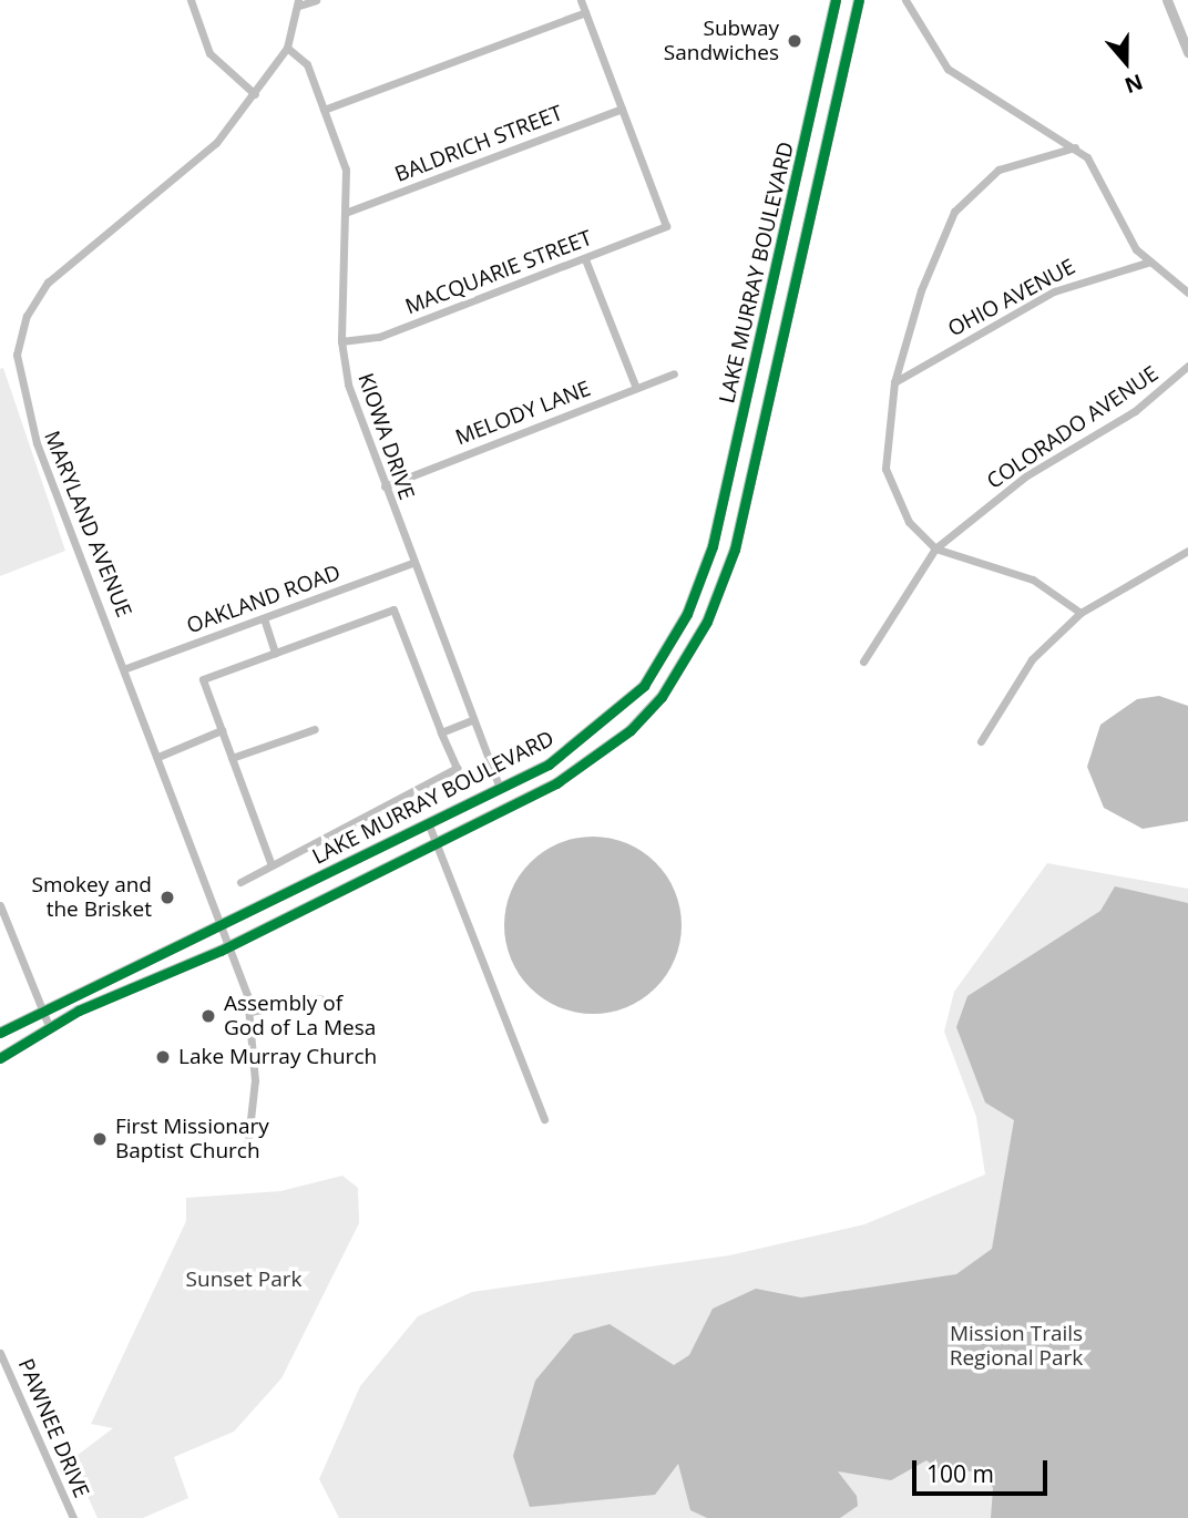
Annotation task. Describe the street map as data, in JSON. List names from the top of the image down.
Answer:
{
  "streets": {
    "main road": ["LAKE MURRAY BOULEVARD"],
    "street": [
      "BALDRICH STREET",
      "MACQUARIE STREET",
      "OHIO AVENUE",
      "MELODY LANE",
      "COLORADO AVENUE",
      "KIOWA DRIVE",
      "MARYLAND AVENUE",
      "OAKLAND ROAD",
      "PAWNEE DRIVE"
    ]
  },
  "crossings": [
    ["BALDRICH STREET", "MACQUARIE STREET"],
    ["BALDRICH STREET", "KIOWA DRIVE"],
    ["MACQUARIE STREET", "KIOWA DRIVE"],
    ["LAKE MURRAY BOULEVARD", "KIOWA DRIVE"],
    ["LAKE MURRAY BOULEVARD", "MARYLAND AVENUE"],
    ["MELODY LANE", "KIOWA DRIVE"],
    ["KIOWA DRIVE", "MARYLAND AVENUE"],
    ["KIOWA DRIVE", "OAKLAND ROAD"],
    ["MARYLAND AVENUE", "OAKLAND ROAD"]
  ],
  "parks": ["Sunset Park", "Mission Trails Regional Park"],
  "places": [
    "Subway Sandwiches",
    "Smokey and the Brisket",
    "Assembly of God of La Mesa",
    "Lake Murray Church",
    "First Missionary Baptist Church"
  ],
  "scale_bar": "100 m",
  "north": "bottom"
}
